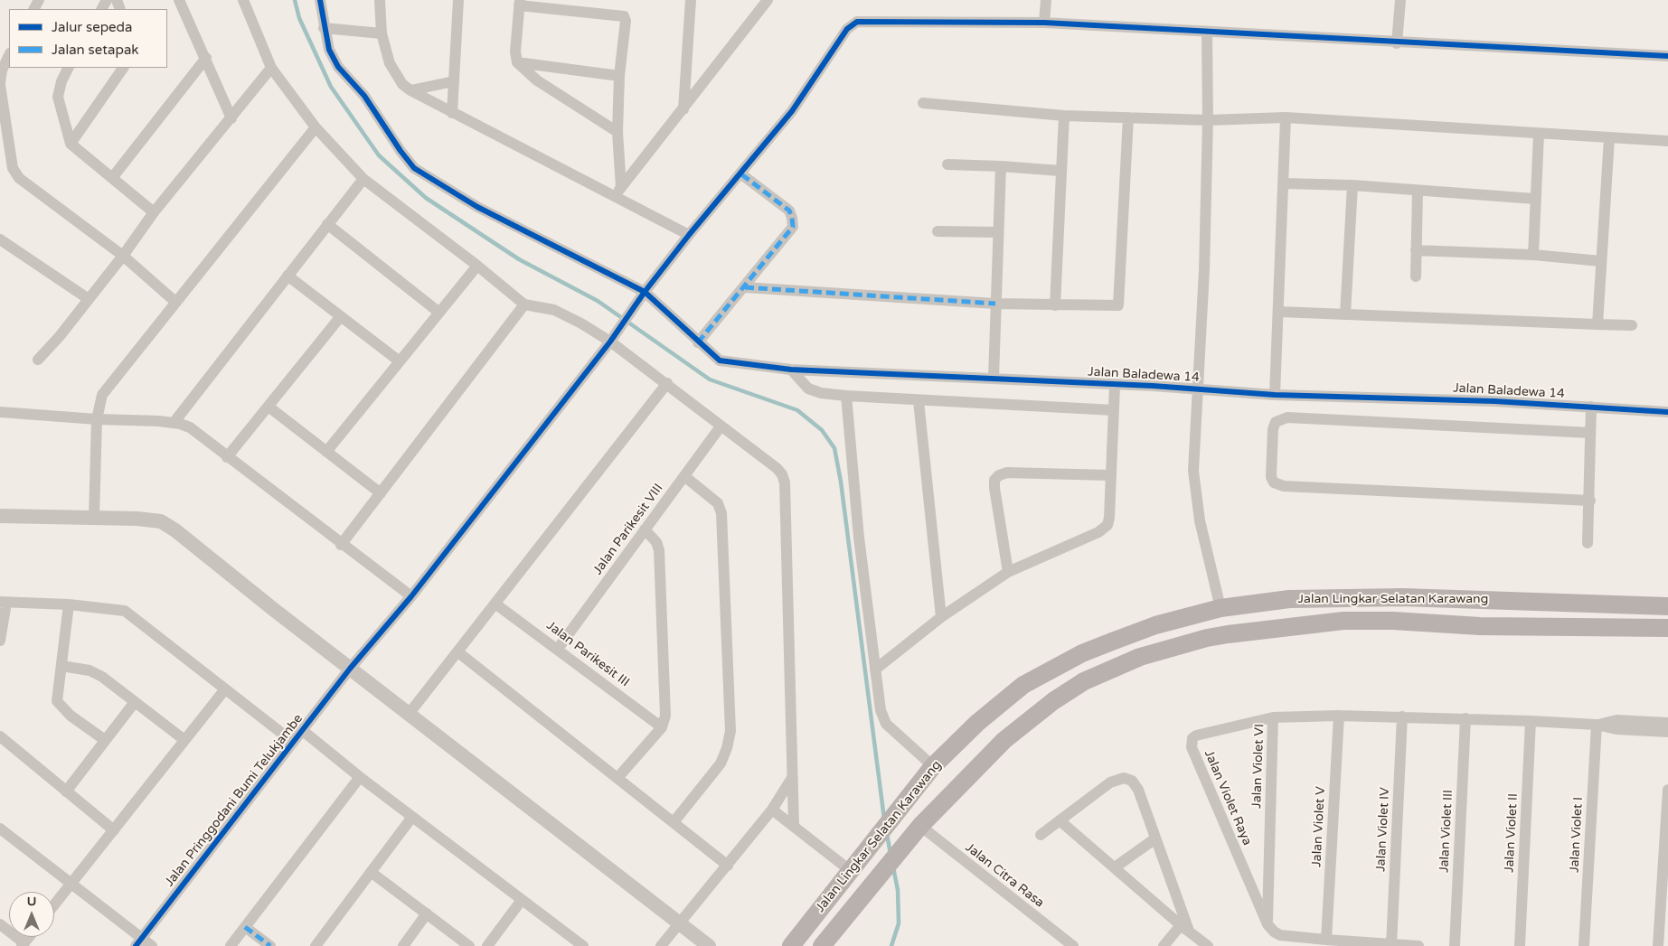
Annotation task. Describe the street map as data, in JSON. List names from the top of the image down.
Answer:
{
  "streets": {
    "main road": ["Jalan Lingkar Selatan Karawang"],
    "street": [
      "Jalan Baladewa 14",
      "Jalan Parikesit VIII",
      "Jalan Parikesit III",
      "Jalan Violet VI",
      "Jalan Violet Raya",
      "Jalan Pringgodani Bumi Telukjambe",
      "Jalan Violet V",
      "Jalan Violet IV",
      "Jalan Violet III",
      "Jalan Violet II",
      "Jalan Violet I",
      "Jalan Citra Rasa"
    ]
  },
  "crossings": [
    ["Jalan Baladewa 14", "Jalan Pringgodani Bumi Telukjambe"],
    ["Jalan Parikesit VIII", "Jalan Parikesit III"],
    ["Jalan Lingkar Selatan Karawang", "Jalan Citra Rasa"],
    ["Jalan Violet VI", "Jalan Violet Raya"],
    ["Jalan Violet Raya", "Jalan Violet V"],
    ["Jalan Violet Raya", "Jalan Violet IV"],
    ["Jalan Violet Raya", "Jalan Violet III"],
    ["Jalan Violet Raya", "Jalan Violet II"],
    ["Jalan Violet Raya", "Jalan Violet I"]
  ],
  "legend": ["Jalur sepeda", "Jalan setapak"],
  "north": "top"
}
